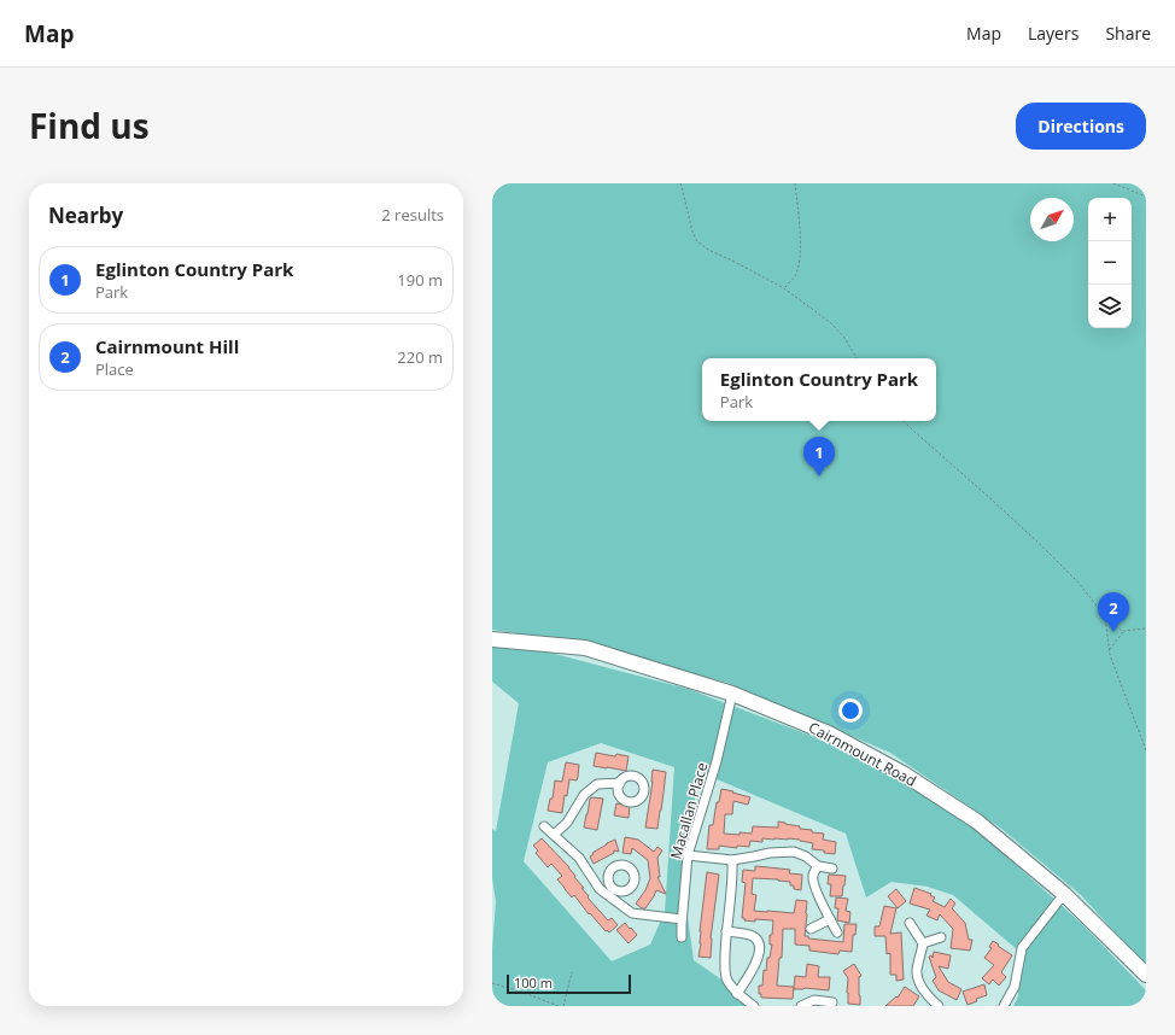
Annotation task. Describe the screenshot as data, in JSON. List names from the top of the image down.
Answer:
{
  "streets": {
    "main road": ["Cairnmount Road"],
    "street": ["Macallan Place"]
  },
  "crossings": [
    ["Cairnmount Road", "Macallan Place"]
  ],
  "scale_bar": "100 m",
  "north": "top right",
  "page": {
    "header": "Map",
    "nav": ["Map", "Layers", "Share"],
    "title": "Find us",
    "buttons": "Directions",
    "heading": ["Nearby", "2 results"],
    "map_buttons": ["+", "−"],
    "list": [
      {
        "mark": "1",
        "name": "Eglinton Country Park",
        "note": "Park",
        "value": "190 m"
      },
      {
        "mark": "2",
        "name": "Cairnmount Hill",
        "note": "Place",
        "value": "220 m"
      }
    ],
    "popup": ["Eglinton Country Park", "Park"],
    "pins": ["1", "2"],
    "scale": "100 m"
  }
}
